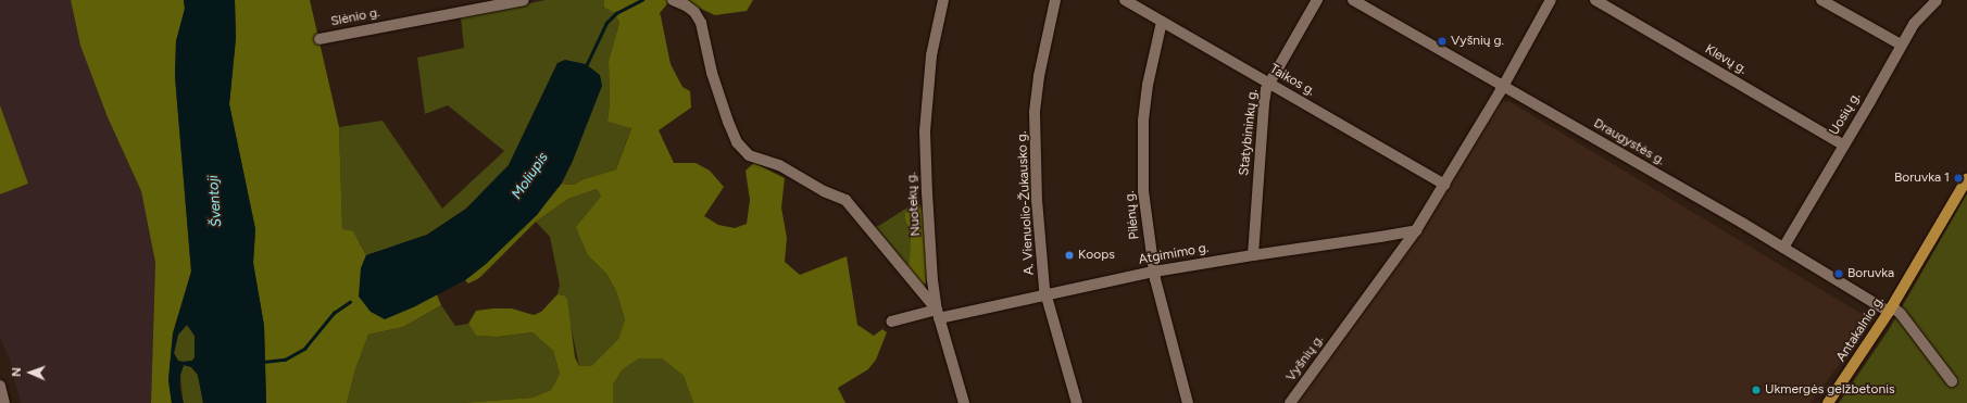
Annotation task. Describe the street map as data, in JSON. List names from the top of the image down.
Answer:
{
  "streets": {
    "main road": ["Antakalnio g."],
    "street": [
      "Slėnio g.",
      "Klevų g.",
      "Taikos g.",
      "Uosių g.",
      "Statybininkų g.",
      "Draugystės g.",
      "A. Vienuolio-Žukausko g.",
      "Nuotekų g.",
      "Pilėnų g.",
      "Atgimimo g.",
      "Vyšnių g."
    ]
  },
  "crossings": [
    ["Klevų g.", "Uosių g."],
    ["Taikos g.", "Statybininkų g."],
    ["Taikos g.", "Pilėnų g."],
    ["Taikos g.", "Vyšnių g."],
    ["Uosių g.", "Draugystės g."],
    ["Statybininkų g.", "Atgimimo g."],
    ["Draugystės g.", "Antakalnio g."],
    ["Draugystės g.", "Vyšnių g."],
    ["A. Vienuolio-Žukausko g.", "Atgimimo g."],
    ["Nuotekų g.", "Atgimimo g."],
    ["Pilėnų g.", "Atgimimo g."],
    ["Atgimimo g.", "Vyšnių g."]
  ],
  "water": ["Moliupis", "Šventoji"],
  "places": [
    "Vyšnių g.",
    "Boruvka 1",
    "Koops",
    "Boruvka",
    "Ukmergės gelžbetonis"
  ],
  "north": "left"
}
